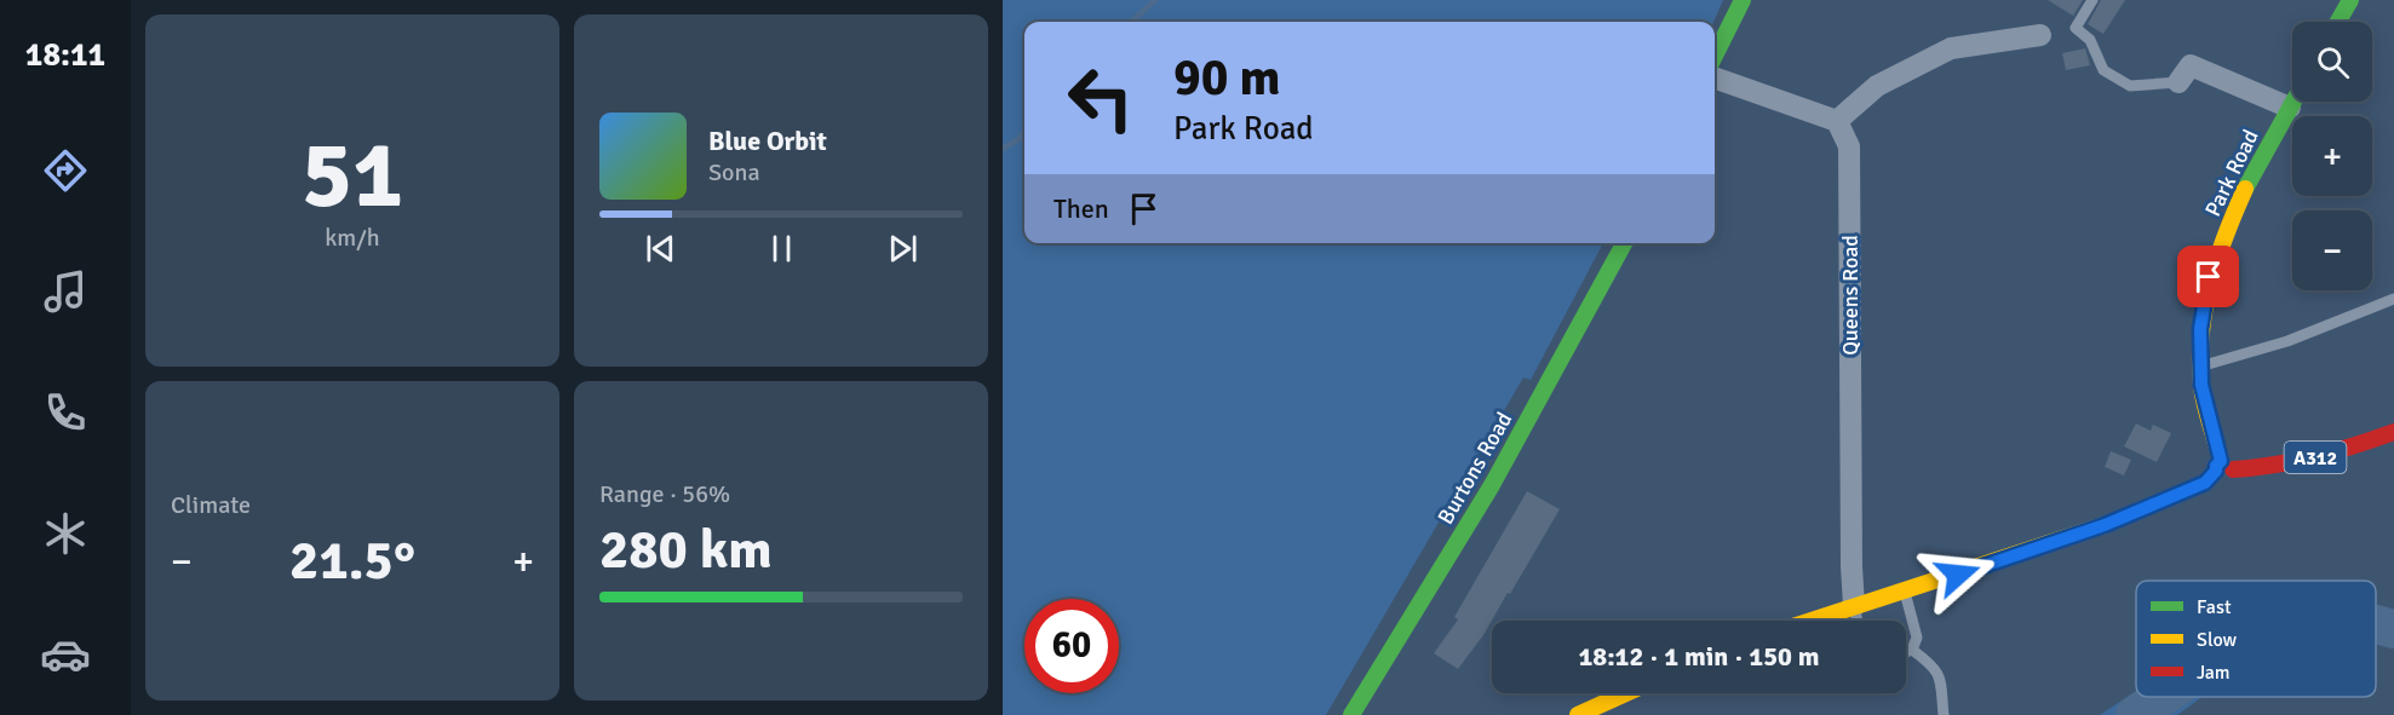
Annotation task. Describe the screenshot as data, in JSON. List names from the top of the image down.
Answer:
{
  "streets": {
    "main road": ["Park Road", "A312", "Burtons Road"],
    "street": ["Queens Road"]
  },
  "crossings": [
    ["Park Road", "A312"]
  ],
  "legend": ["Fast", "Slow", "Jam"],
  "page": {
    "tabs": "18:11",
    "tile": [
      ["51", "km/h"],
      "Climate",
      ["Range · 56%", "280 km"]
    ],
    "map_buttons": ["+", "−"],
    "turn": ["90 m", "Park Road"],
    "song": ["Blue Orbit", "Sona"],
    "then": "Then",
    "heat": ["−", "21.5°", "+"],
    "limit": "60",
    "trip": "18:12 · 1 min · 150 m"
  }
}
